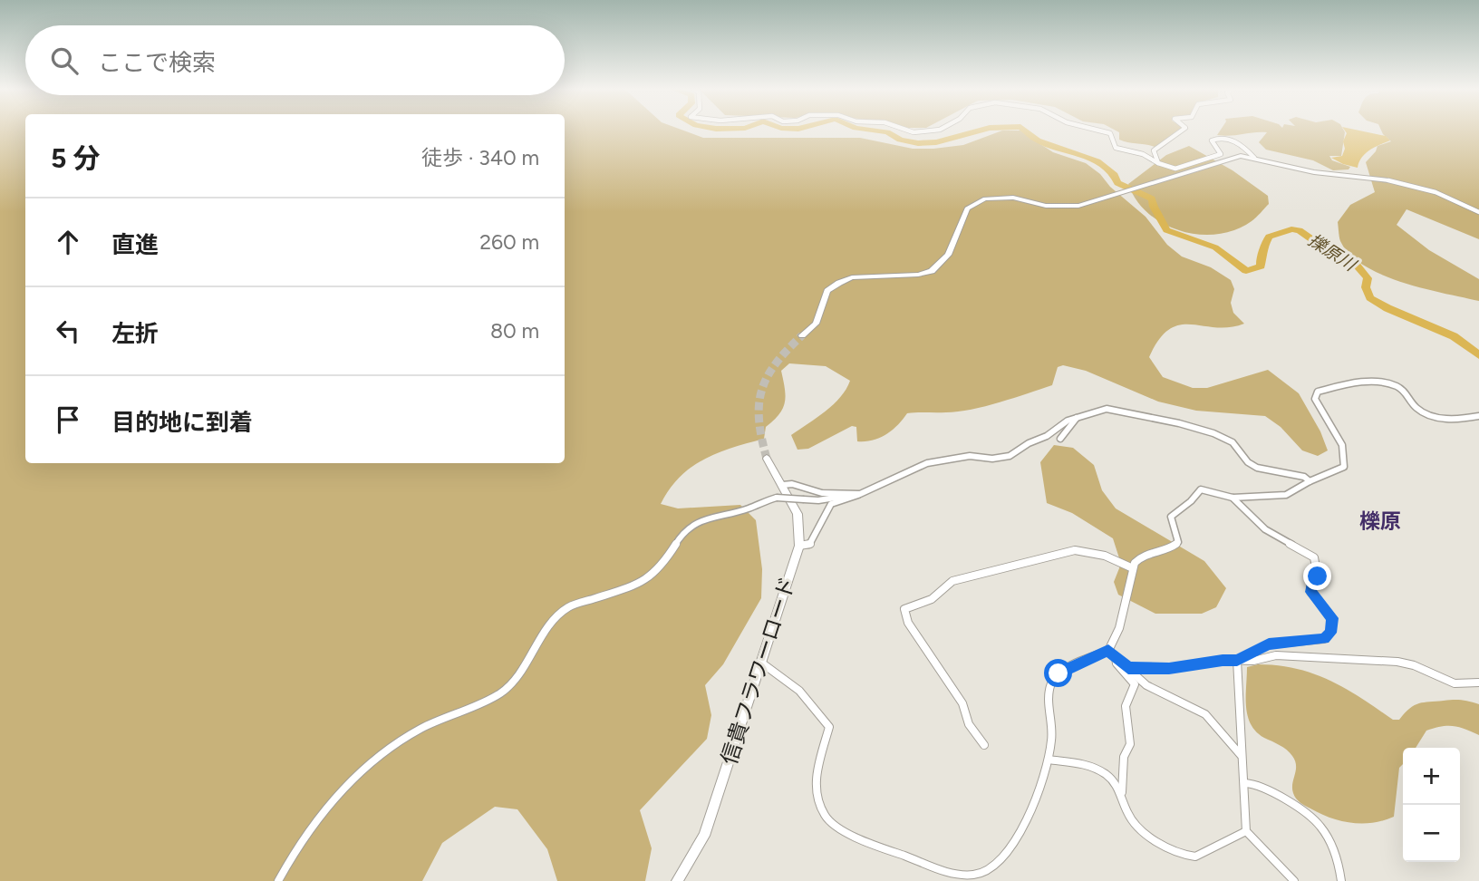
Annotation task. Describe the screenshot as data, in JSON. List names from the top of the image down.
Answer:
{
  "streets": {
    "street": ["信貴フラワーロード"]
  },
  "districts": ["櫟原"],
  "water": ["擽原川"],
  "page": {
    "search": "ここで検索",
    "heading": ["5 分", "徒歩 · 340 m"],
    "list": [
      ["直進", "260 m"],
      ["左折", "80 m"],
      "目的地に到着"
    ],
    "map_buttons": ["+", "−"]
  }
}
